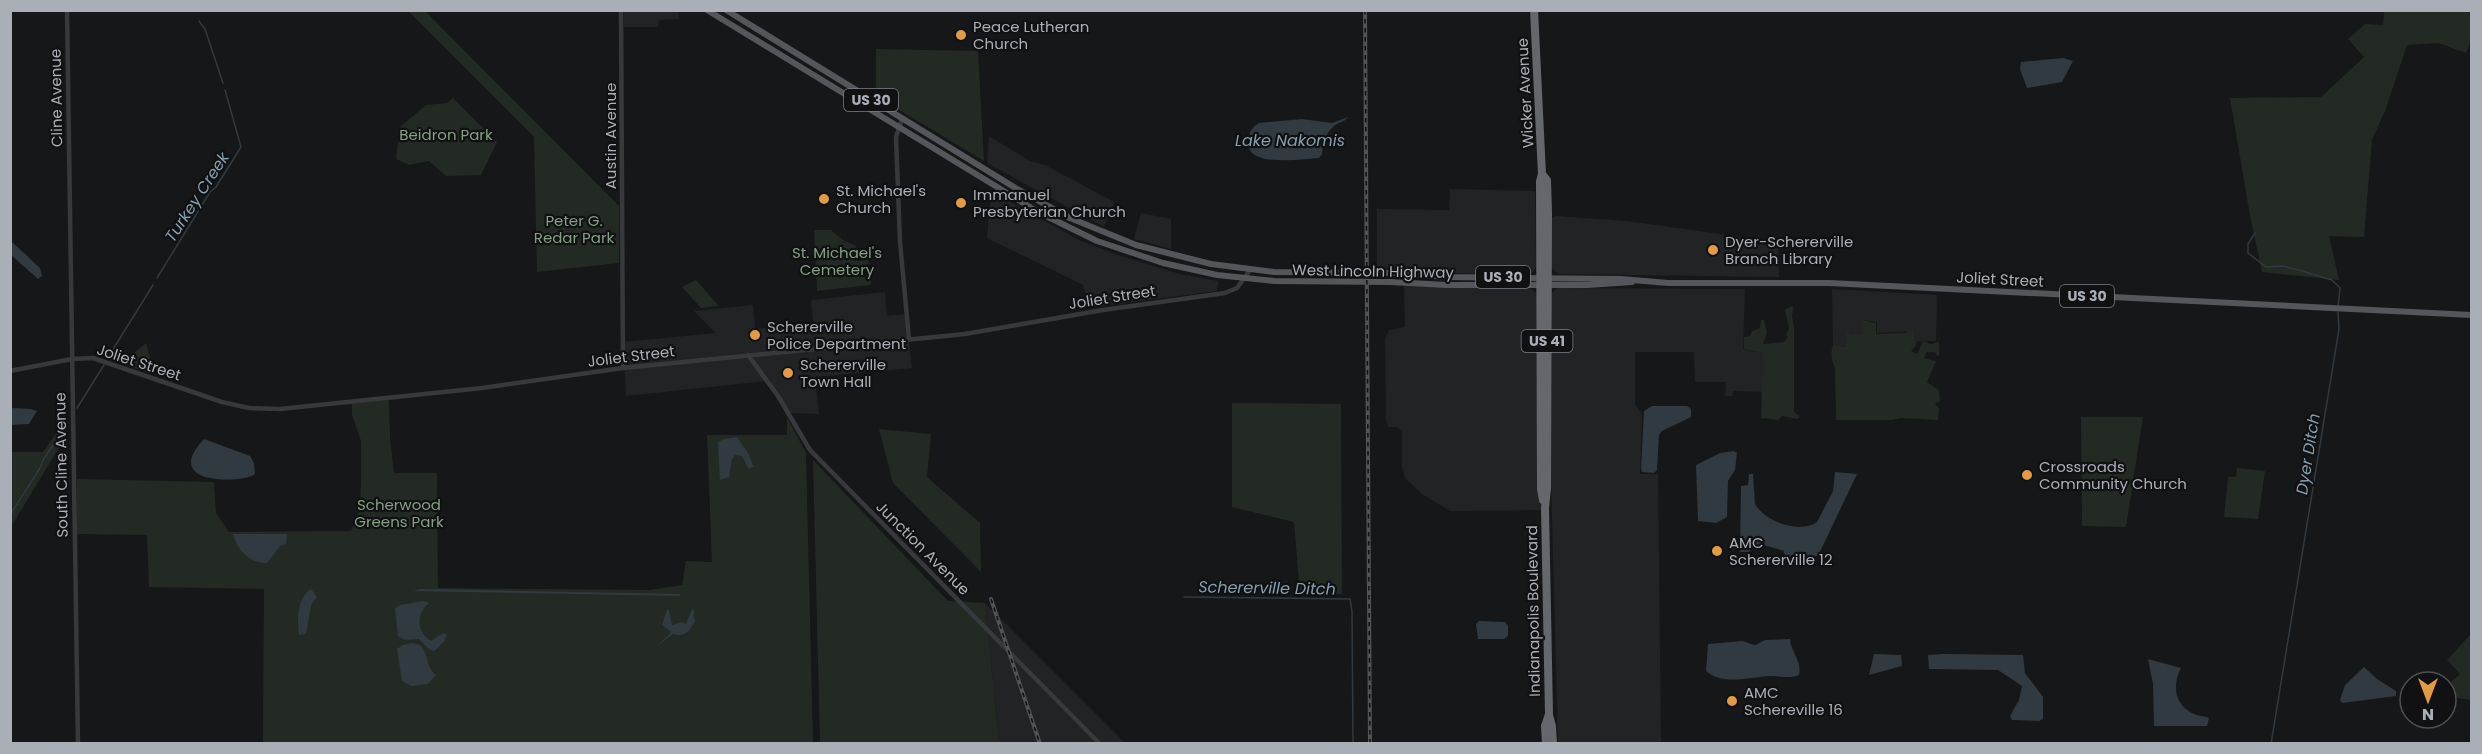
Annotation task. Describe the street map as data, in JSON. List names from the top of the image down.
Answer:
{
  "streets": {
    "highway": ["Wicker Avenue", "US 41", "Indianapolis Boulevard"],
    "main road": ["US 30", "West Lincoln Highway", "Joliet Street"],
    "street": [
      "Cline Avenue",
      "Austin Avenue",
      "South Cline Avenue",
      "Junction Avenue"
    ]
  },
  "crossings": [
    ["Wicker Avenue", "West Lincoln Highway"],
    ["Wicker Avenue", "Indianapolis Boulevard"],
    ["Cline Avenue", "South Cline Avenue"],
    ["Austin Avenue", "Joliet Street"],
    ["West Lincoln Highway", "Joliet Street"],
    ["West Lincoln Highway", "Indianapolis Boulevard"],
    ["Joliet Street", "South Cline Avenue"],
    ["Joliet Street", "Junction Avenue"]
  ],
  "water": [
    "Lake Nakomis",
    "Turkey Creek",
    "Dyer Ditch",
    "Schererville Ditch"
  ],
  "parks": [
    "Beidron Park",
    "Peter G. Redar Park",
    "St. Michael's Cemetery",
    "Scherwood Greens Park"
  ],
  "places": [
    "Peace Lutheran Church",
    "St. Michael's Church",
    "Immanuel Presbyterian Church",
    "Dyer-Schererville Branch Library",
    "Schererville Police Department",
    "Schererville Town Hall",
    "Crossroads Community Church",
    "AMC Schererville 12",
    "AMC Schereville 16"
  ],
  "north": "bottom"
}
